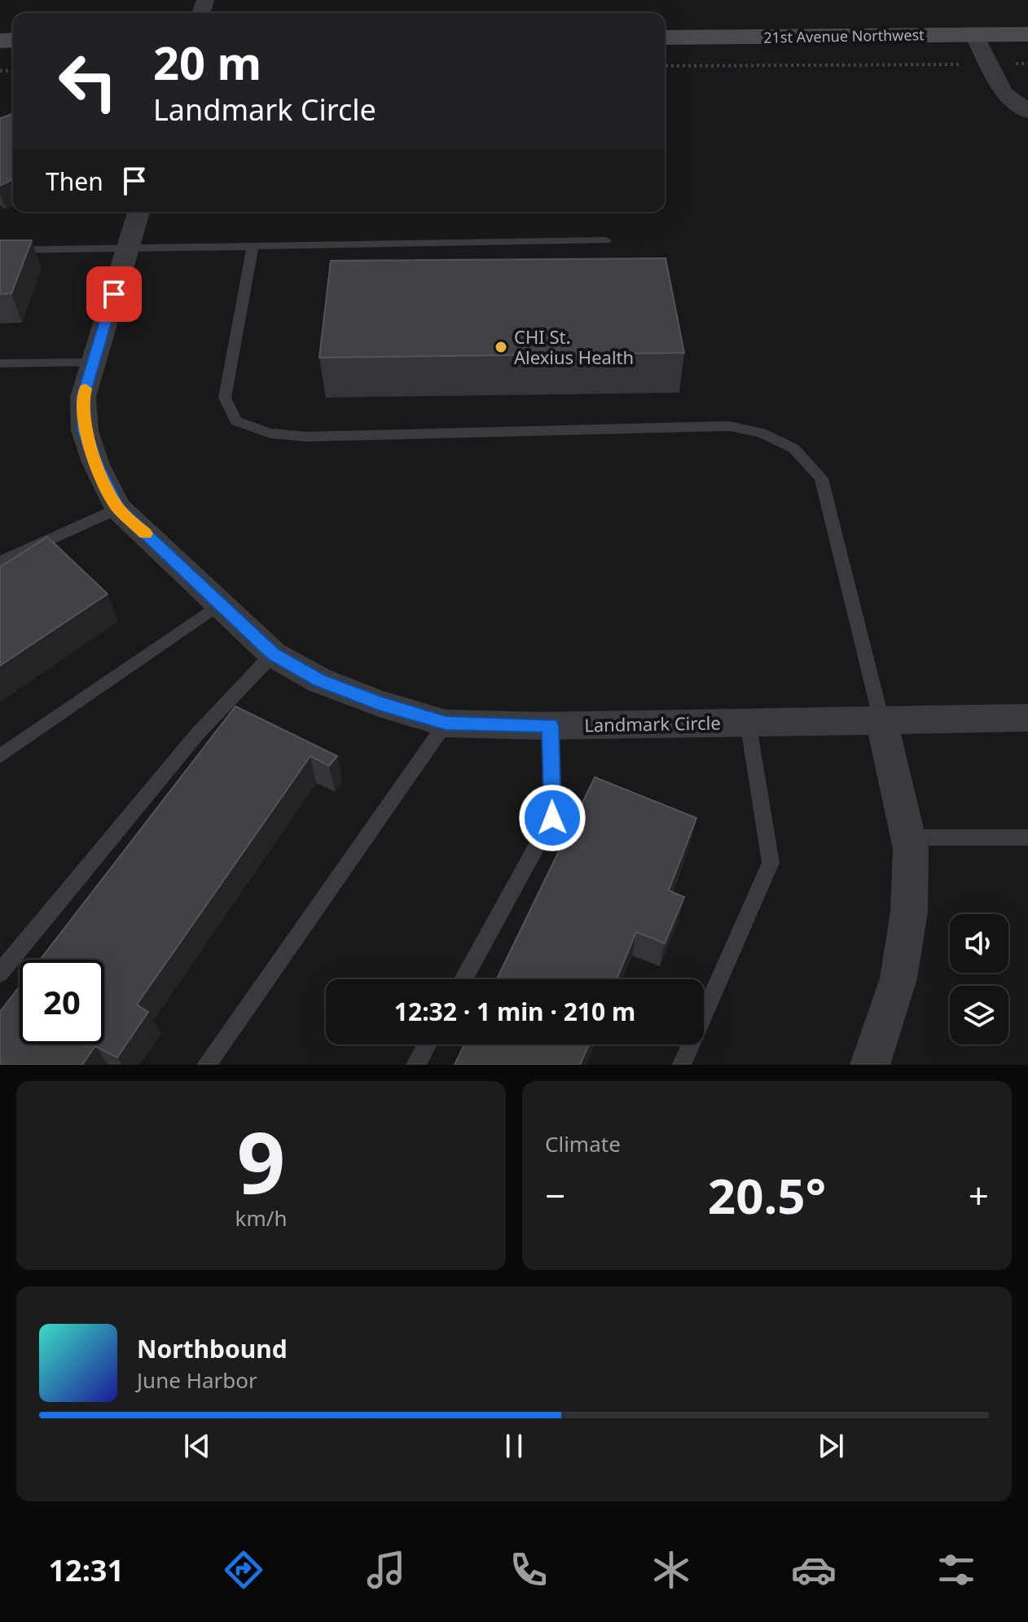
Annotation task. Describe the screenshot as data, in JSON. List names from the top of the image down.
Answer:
{
  "streets": {
    "street": ["21st Avenue Northwest", "Landmark Circle"]
  },
  "places": ["CHI St. Alexius Health"],
  "page": {
    "turn": ["20 m", "Landmark Circle"],
    "then": "Then",
    "limit": "20",
    "trip": "12:32 · 1 min · 210 m",
    "tile": [
      ["9", "km/h"],
      "Climate"
    ],
    "heat": ["−", "20.5°", "+"],
    "song": ["Northbound", "June Harbor"],
    "tabs": "12:31"
  }
}
